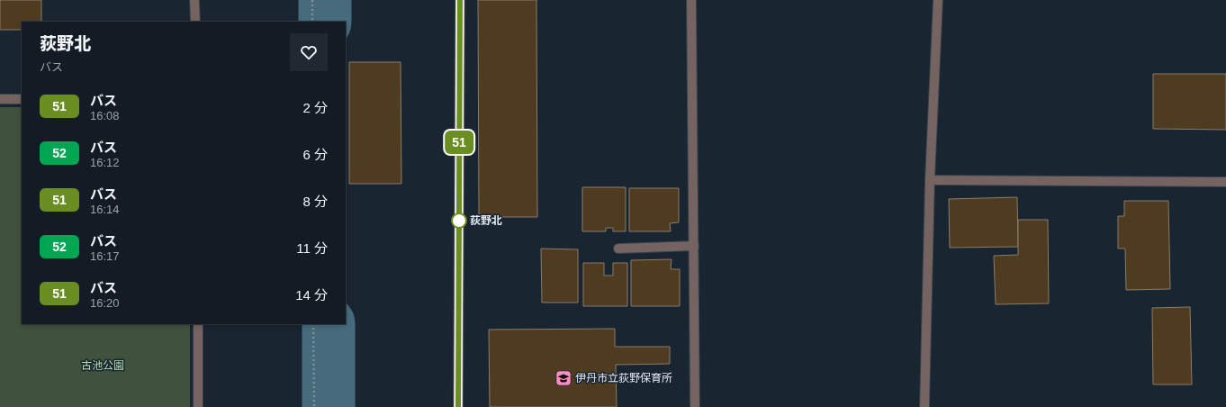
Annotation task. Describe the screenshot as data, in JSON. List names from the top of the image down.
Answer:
{
  "parks": ["古池公園"],
  "places": {
    "other": ["荻野北"],
    "school or university": ["伊丹市立荻野保育所"]
  },
  "lines": ["bus line 51"],
  "page": {
    "on_map": "51",
    "heading": ["荻野北", "バス"],
    "list": [
      {
        "mark": "51",
        "name": "バス",
        "note": "16:08",
        "value": "2 分"
      },
      {
        "mark": "52",
        "name": "バス",
        "note": "16:12",
        "value": "6 分"
      },
      {
        "mark": "51",
        "name": "バス",
        "note": "16:14",
        "value": "8 分"
      },
      {
        "mark": "52",
        "name": "バス",
        "note": "16:17",
        "value": "11 分"
      },
      {
        "mark": "51",
        "name": "バス",
        "note": "16:20",
        "value": "14 分"
      }
    ]
  }
}
